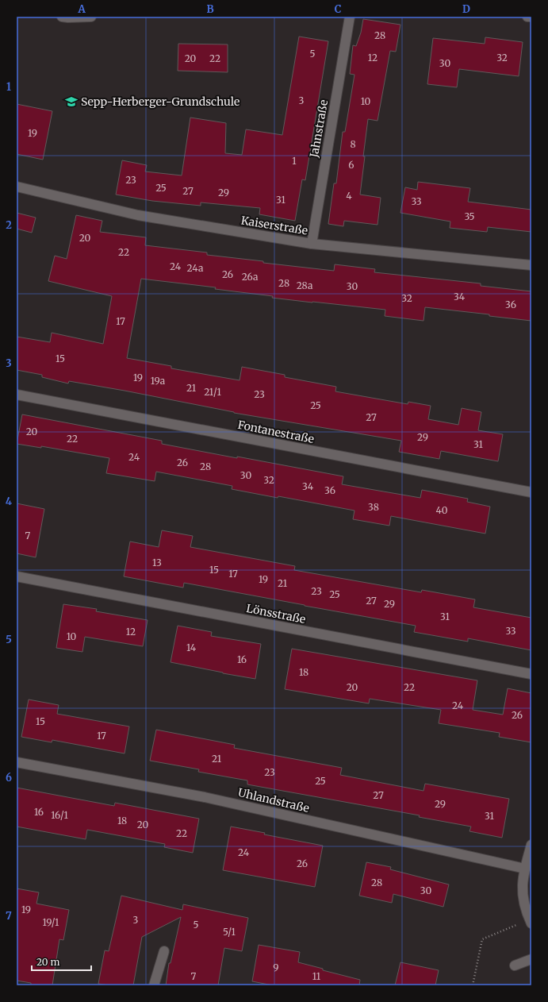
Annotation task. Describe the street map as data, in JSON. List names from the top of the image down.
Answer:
{
  "streets": {
    "street": [
      "Jahnstraße",
      "Kaiserstraße",
      "Fontanestraße",
      "Lönsstraße",
      "Uhlandstraße"
    ]
  },
  "crossings": [
    ["Jahnstraße", "Kaiserstraße"]
  ],
  "places": {
    "school or university": ["Sepp-Herberger-Grundschule"]
  },
  "house_numbers": [
    "28",
    "5",
    "12",
    "32",
    "20",
    "22",
    "30",
    "3",
    "10",
    "19",
    "8",
    "1",
    "6",
    "23",
    "25",
    "27",
    "29",
    "4",
    "31",
    "33",
    "35",
    "20",
    "22",
    "24",
    "24a",
    "26",
    "26a",
    "28",
    "28a",
    "30",
    "34",
    "32",
    "36",
    "17",
    "15",
    "19",
    "19a",
    "21",
    "21/1",
    "23",
    "25",
    "27",
    "20",
    "29",
    "22",
    "31",
    "24",
    "26",
    "28",
    "30",
    "32",
    "34",
    "36",
    "38",
    "40",
    "7",
    "13",
    "15",
    "17",
    "19",
    "21",
    "23",
    "25",
    "27",
    "29",
    "31",
    "33",
    "12",
    "10",
    "14",
    "16",
    "18",
    "20",
    "22",
    "24",
    "26",
    "15",
    "17",
    "21",
    "23",
    "25",
    "27",
    "29",
    "16",
    "16/1",
    "31",
    "18",
    "20",
    "22",
    "24",
    "26",
    "28",
    "30",
    "19",
    "3",
    "19/1",
    "5",
    "5/1",
    "9",
    "7",
    "11"
  ],
  "scale_bar": "20 m",
  "grid": {
    "columns": [
      "A",
      "B",
      "C",
      "D"
    ],
    "rows": [
      "1",
      "2",
      "3",
      "4",
      "5",
      "6",
      "7"
    ]
  }
}
